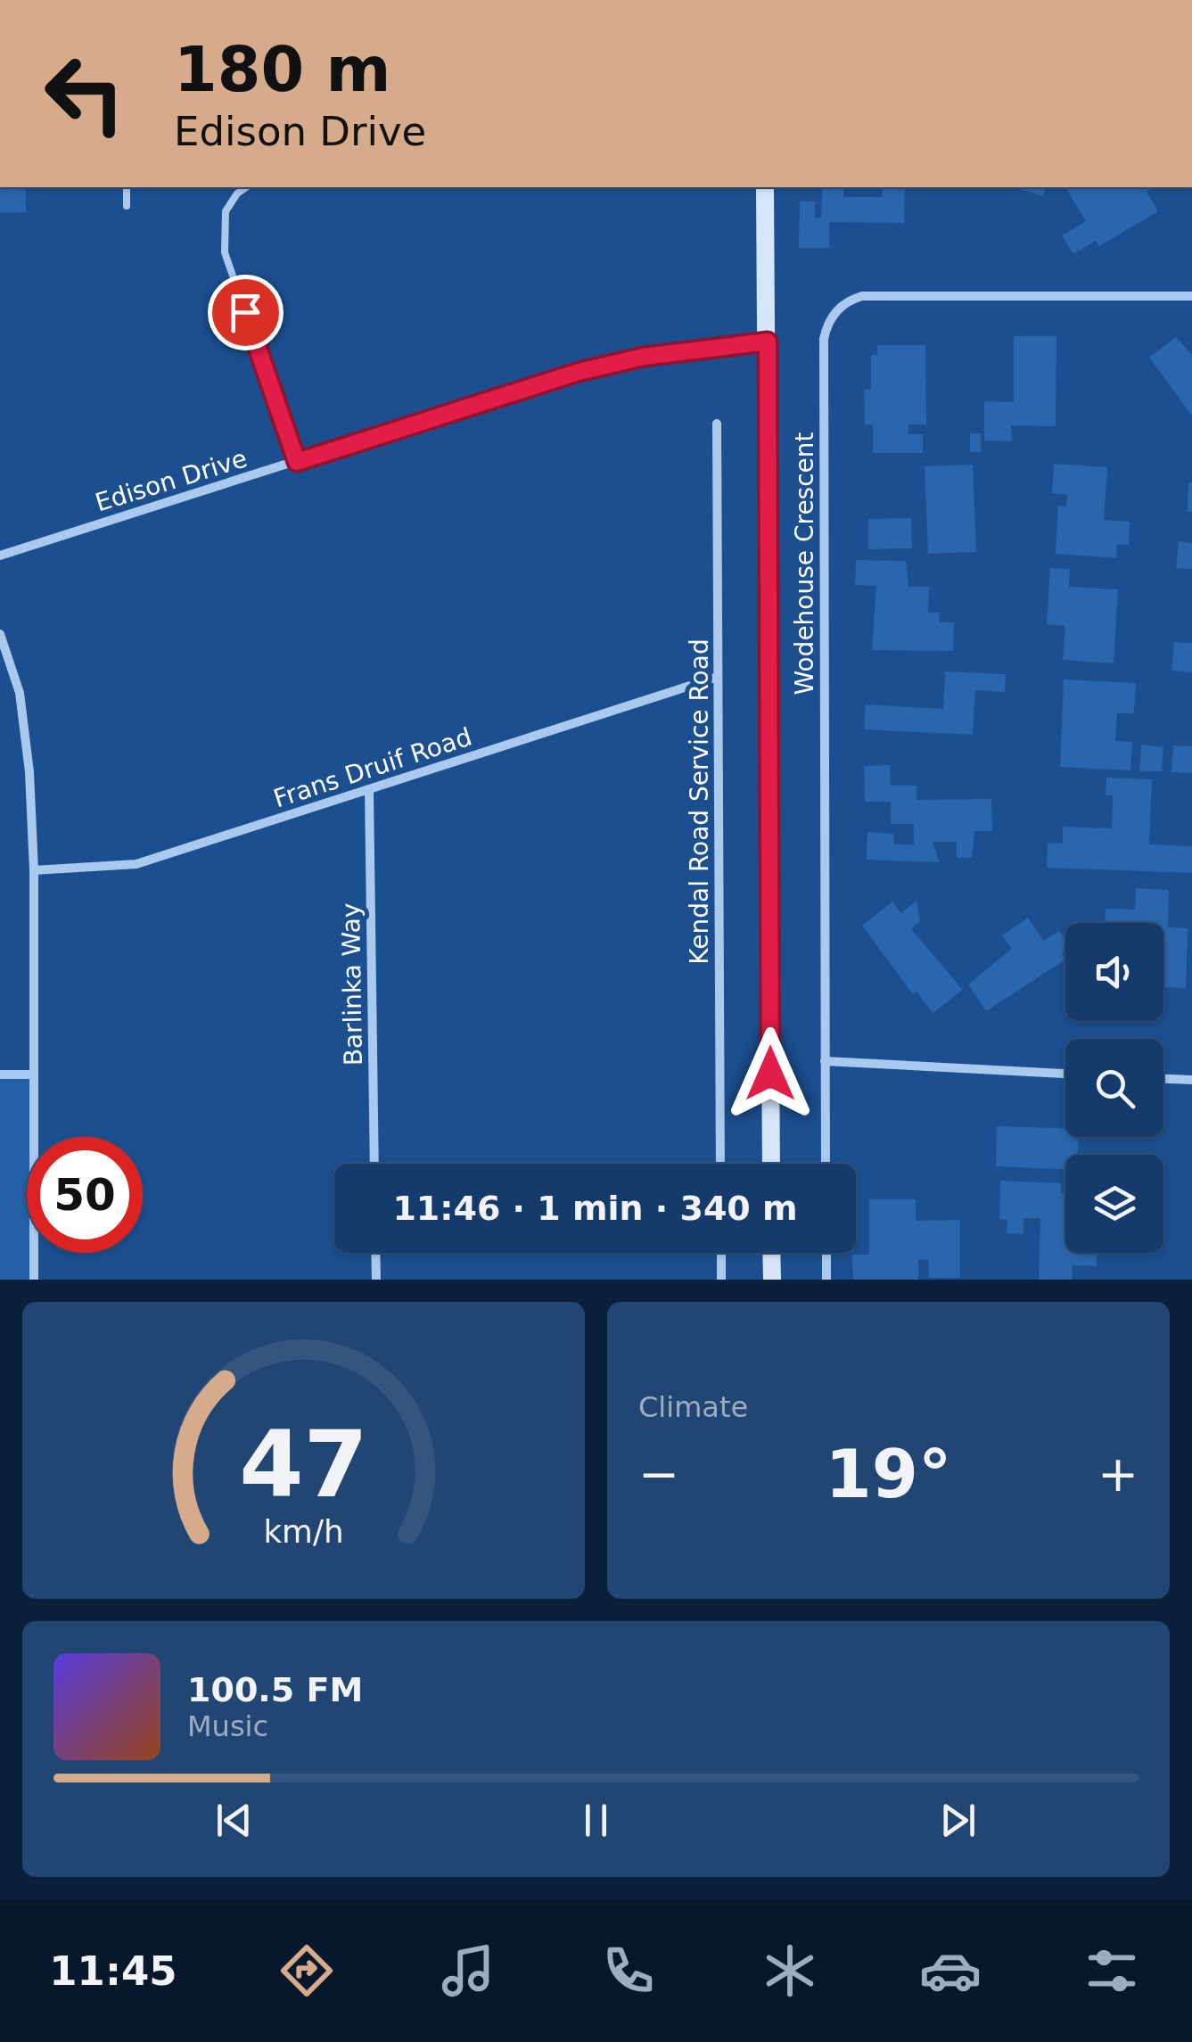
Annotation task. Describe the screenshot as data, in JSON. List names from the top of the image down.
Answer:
{
  "streets": {
    "street": [
      "Edison Drive",
      "Wodehouse Crescent",
      "Frans Druif Road",
      "Kendal Road Service Road",
      "Barlinka Way"
    ]
  },
  "crossings": [
    ["Frans Druif Road", "Kendal Road Service Road"],
    ["Frans Druif Road", "Barlinka Way"]
  ],
  "page": {
    "turn": ["180 m", "Edison Drive"],
    "limit": "50",
    "trip": "11:46 · 1 min · 340 m",
    "tile": "Climate",
    "heat": ["−", "19°", "+"],
    "song": ["100.5 FM", "Music"],
    "tabs": "11:45",
    "gauge": ["47", "km/h"]
  }
}
